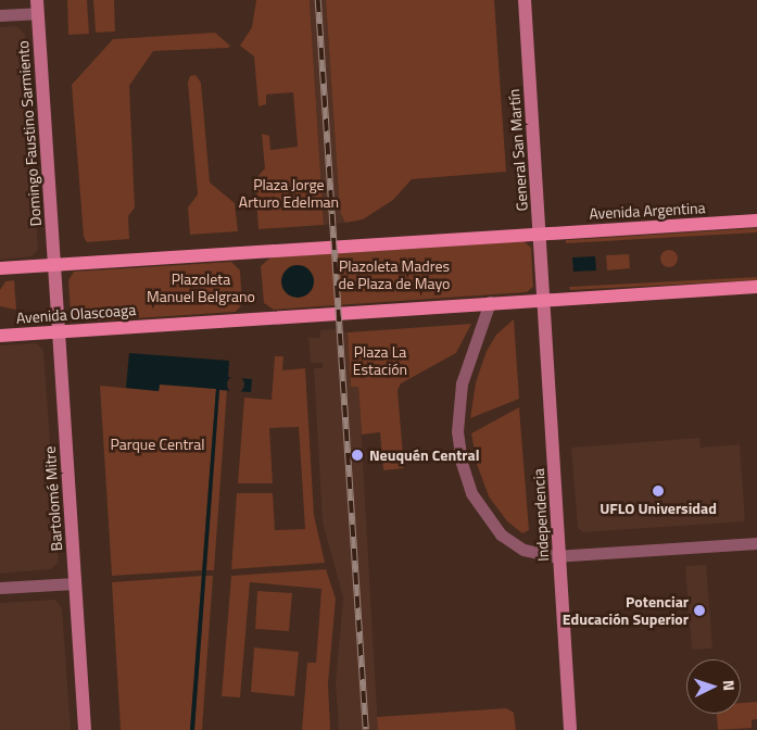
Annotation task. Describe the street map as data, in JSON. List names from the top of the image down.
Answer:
{
  "streets": {
    "main road": [
      "Domingo Faustino Sarmiento",
      "General San Martín",
      "Avenida Argentina",
      "Avenida Olascoaga",
      "Bartolomé Mitre",
      "Independencia"
    ]
  },
  "crossings": [
    ["Domingo Faustino Sarmiento", "Bartolomé Mitre"],
    ["General San Martín", "Avenida Argentina"],
    ["General San Martín", "Avenida Olascoaga"],
    ["General San Martín", "Independencia"],
    ["Avenida Olascoaga", "Bartolomé Mitre"],
    ["Avenida Olascoaga", "Independencia"]
  ],
  "parks": [
    "Plaza Jorge Arturo Edelman",
    "Plazoleta Madres de Plaza de Mayo",
    "Plazoleta Manuel Belgrano",
    "Plaza La Estación",
    "Parque Central"
  ],
  "places": ["Neuquén Central", "UFLO Universidad", "Potenciar Educación Superior"],
  "north": "right"
}
